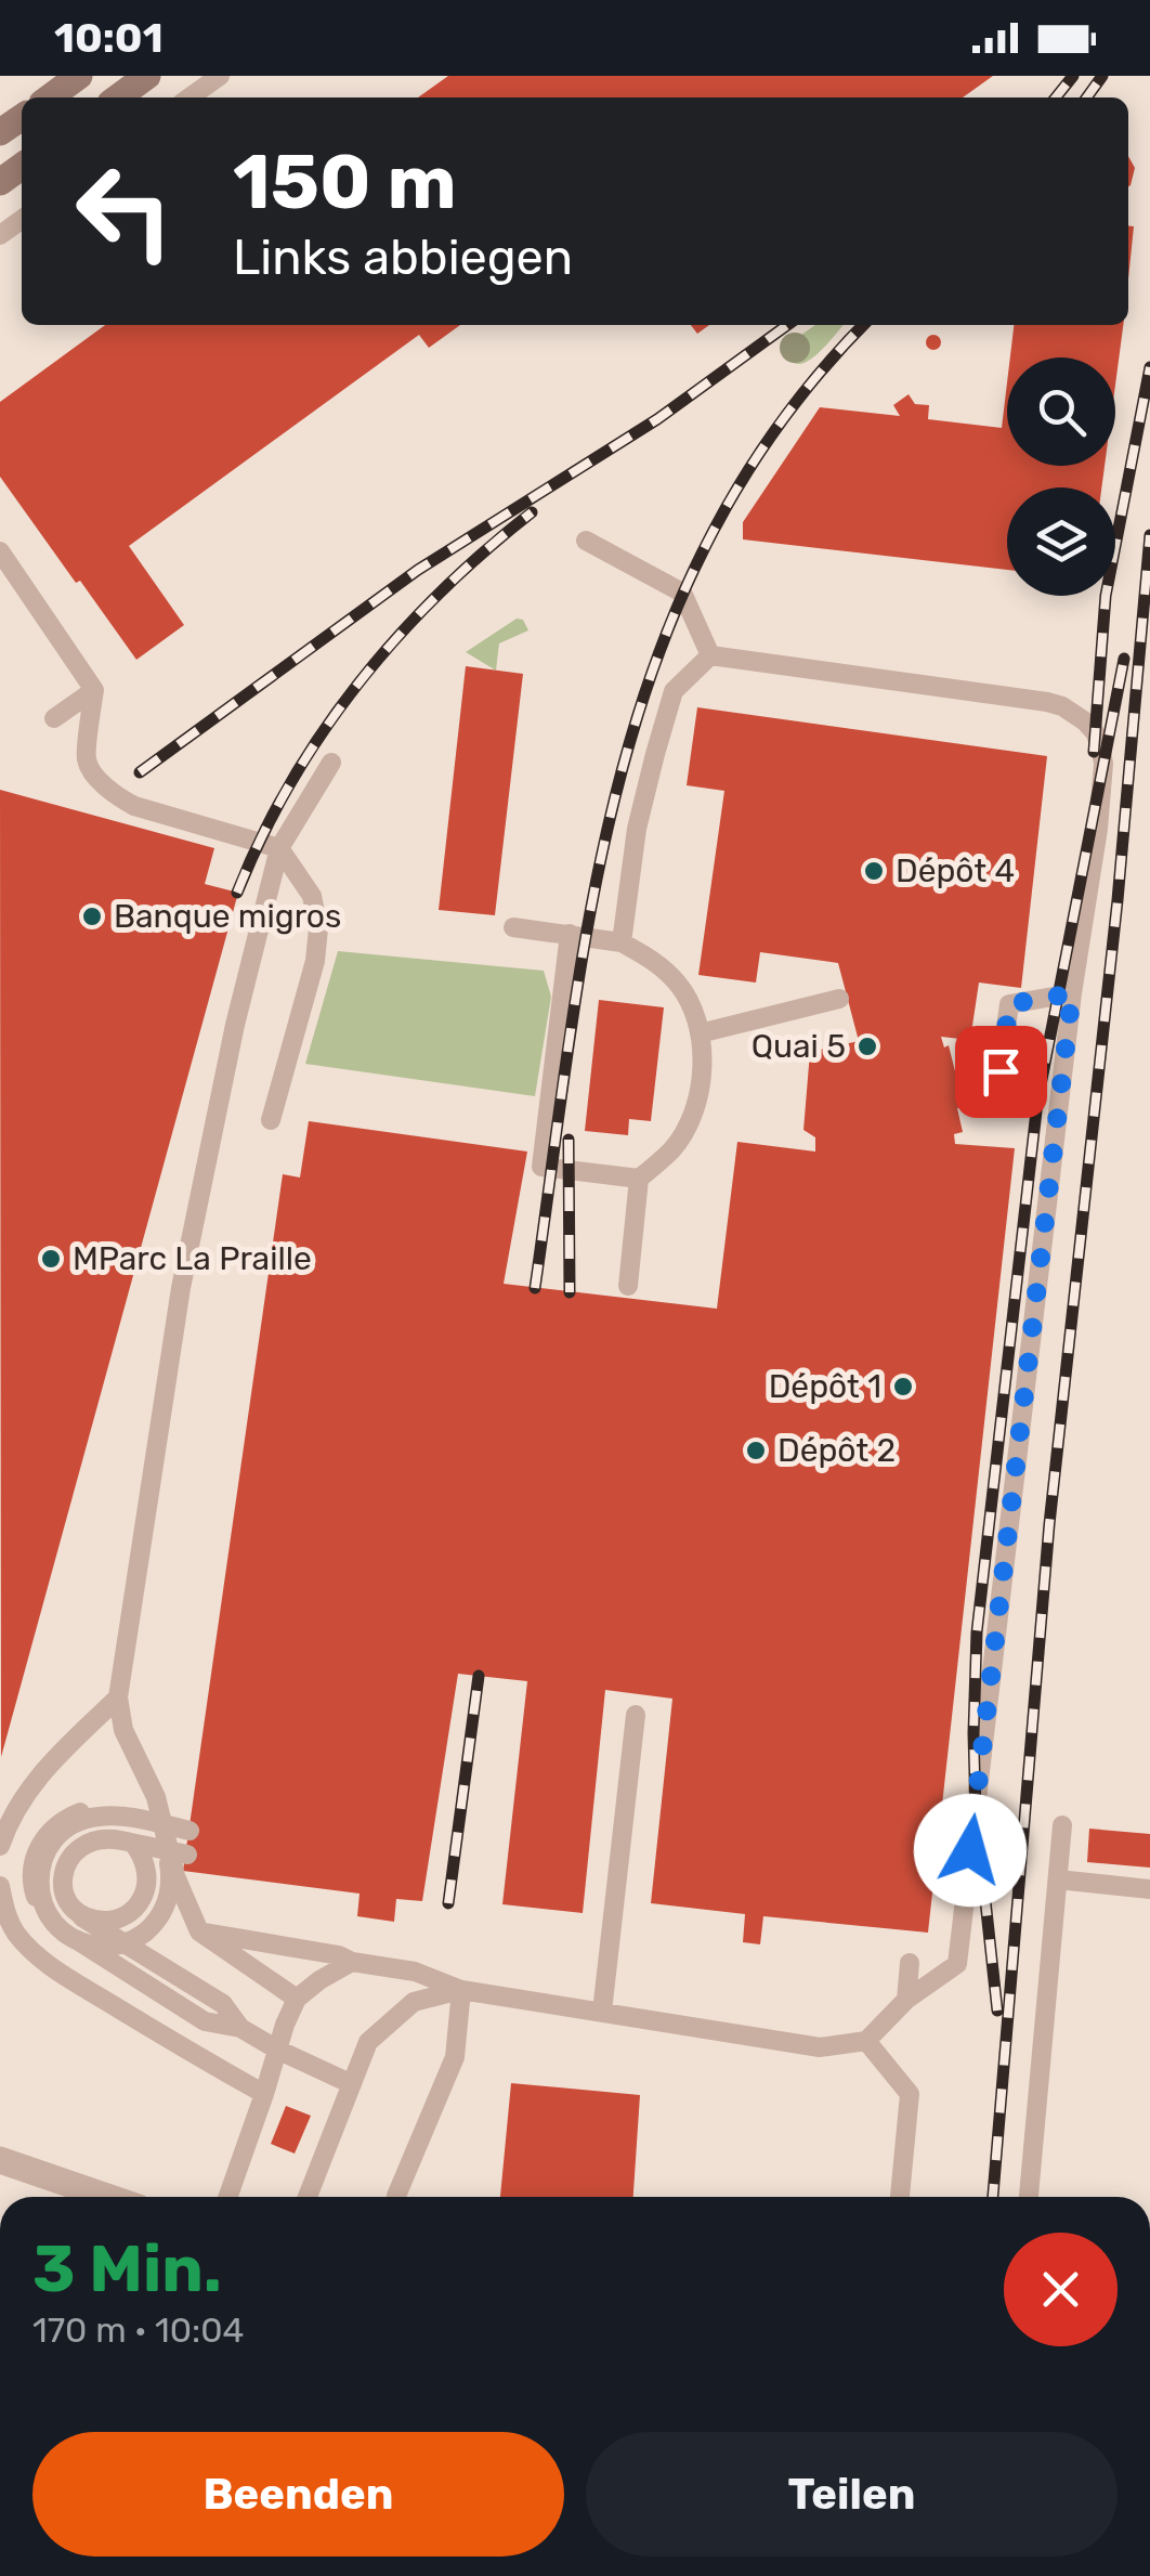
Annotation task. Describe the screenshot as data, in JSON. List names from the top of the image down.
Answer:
{
  "places": [
    "Dépôt 4",
    "Banque migros",
    "Quai 5",
    "MParc La Praille",
    "Dépôt 1",
    "Dépôt 2"
  ],
  "page": {
    "status": "10:01",
    "turn": ["150 m", "Links abbiegen"],
    "heading": ["3 Min.", "170 m · 10:04"],
    "buttons": ["Beenden", "Teilen"]
  }
}
